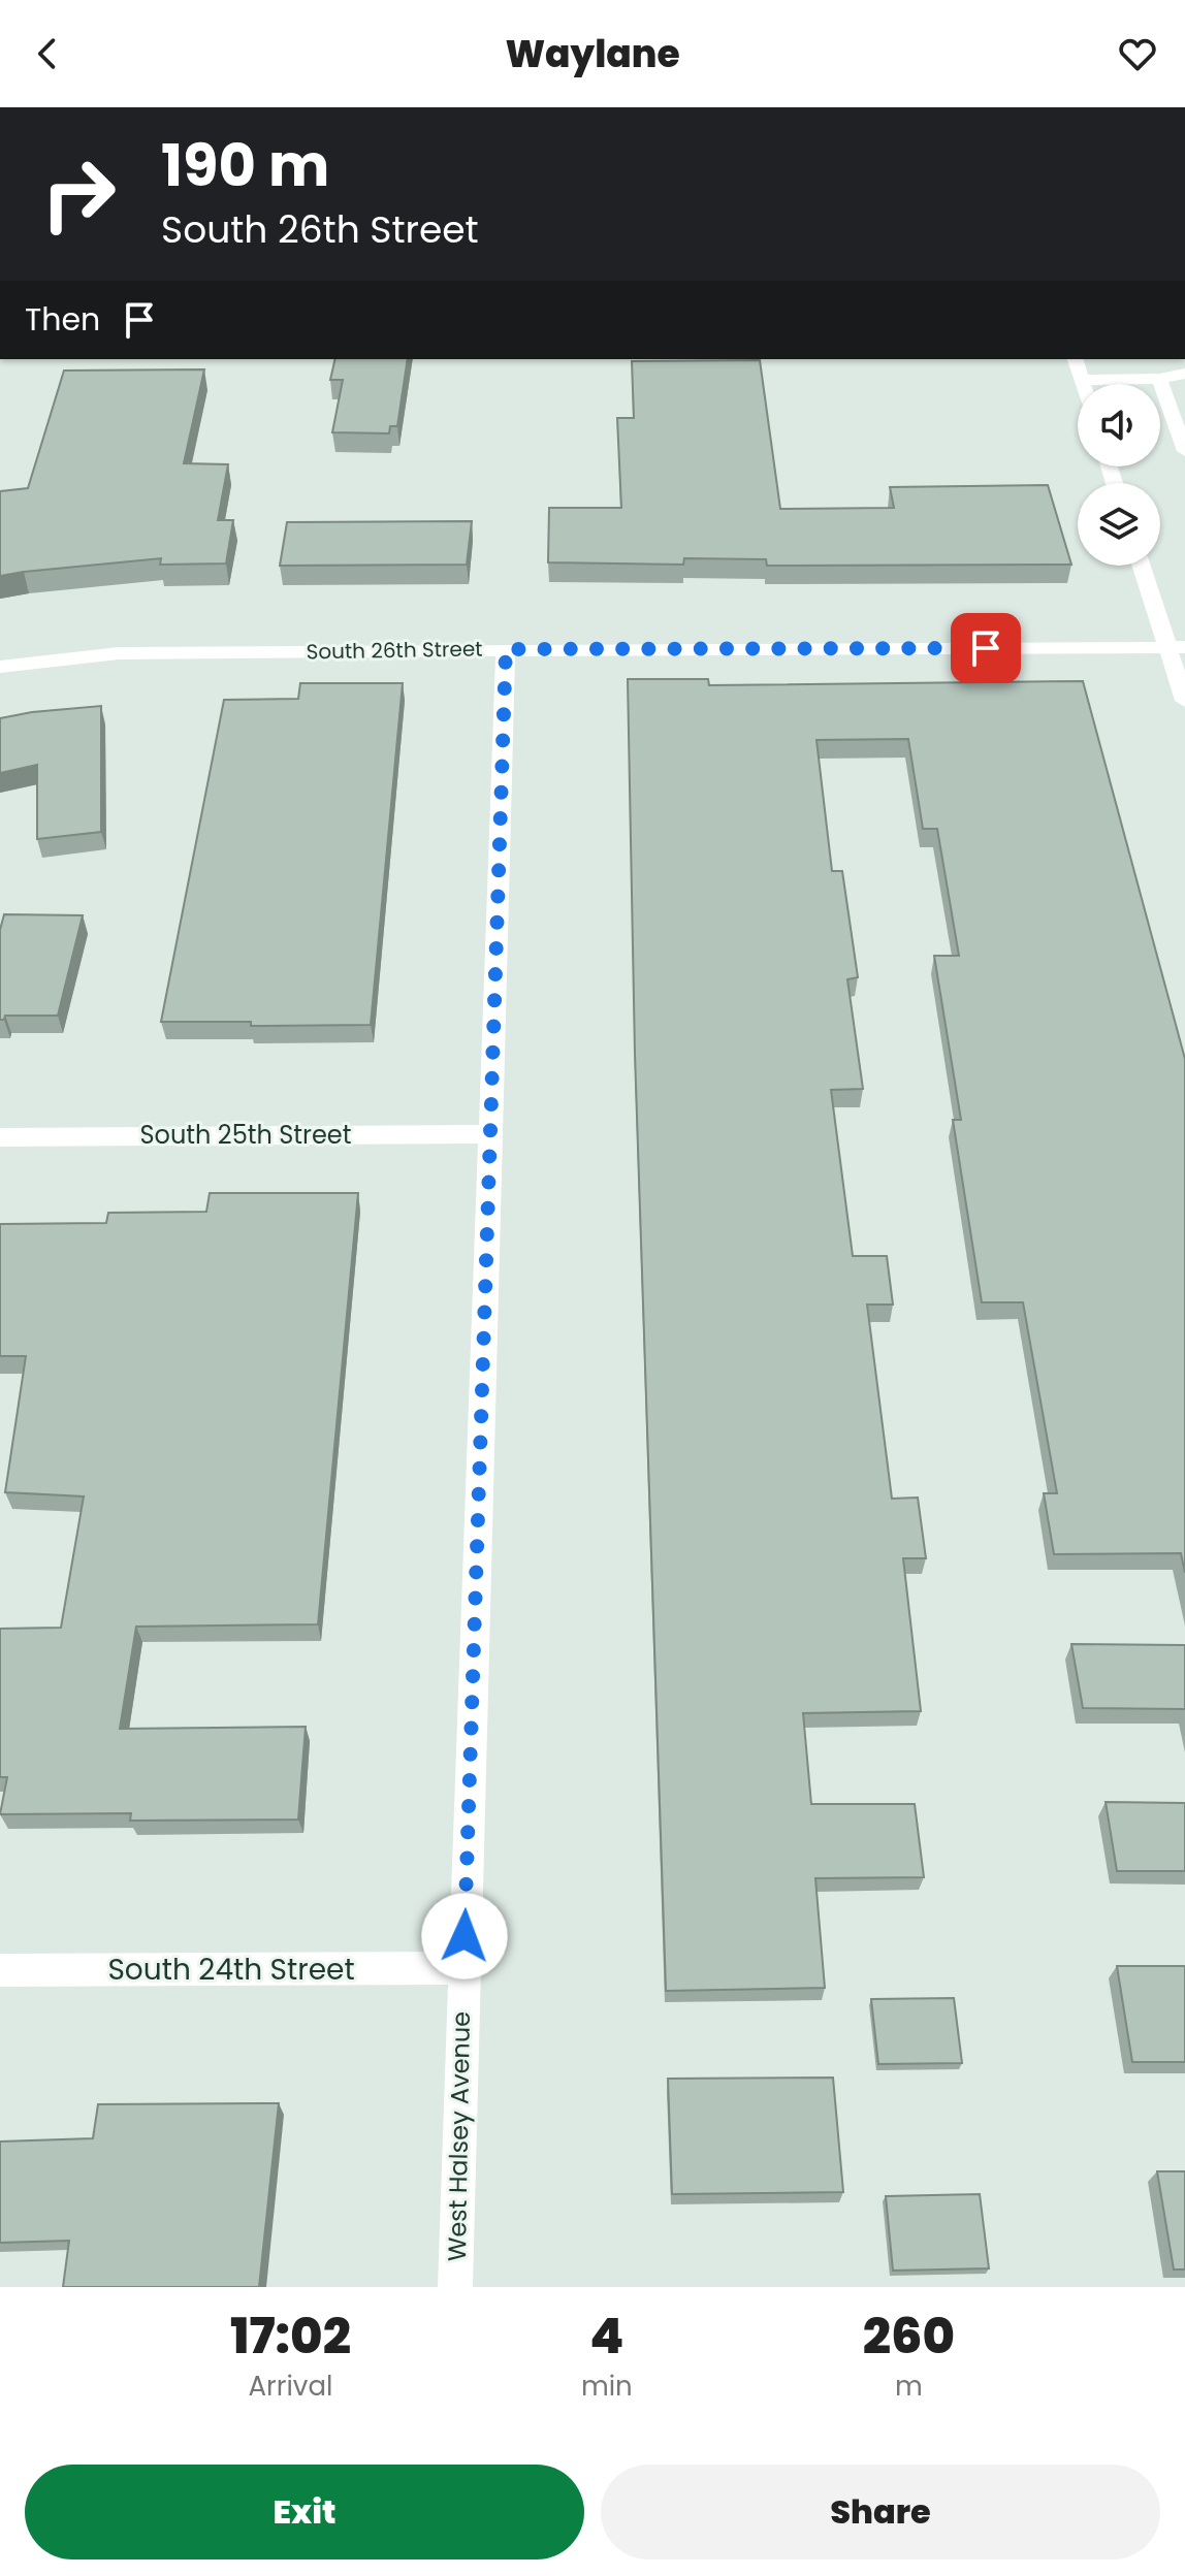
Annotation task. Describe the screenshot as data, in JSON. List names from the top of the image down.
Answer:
{
  "streets": {
    "street": [
      "South 26th Street",
      "South 25th Street",
      "South 24th Street",
      "West Halsey Avenue"
    ]
  },
  "crossings": [
    ["South 26th Street", "West Halsey Avenue"],
    ["South 25th Street", "West Halsey Avenue"],
    ["South 24th Street", "West Halsey Avenue"]
  ],
  "page": {
    "header": "Waylane",
    "turn": ["190 m", "South 26th Street"],
    "then": "Then",
    "eta": [
      "17:02",
      "Arrival",
      "4",
      "min",
      "260",
      "m"
    ],
    "buttons": ["Exit", "Share"]
  }
}
